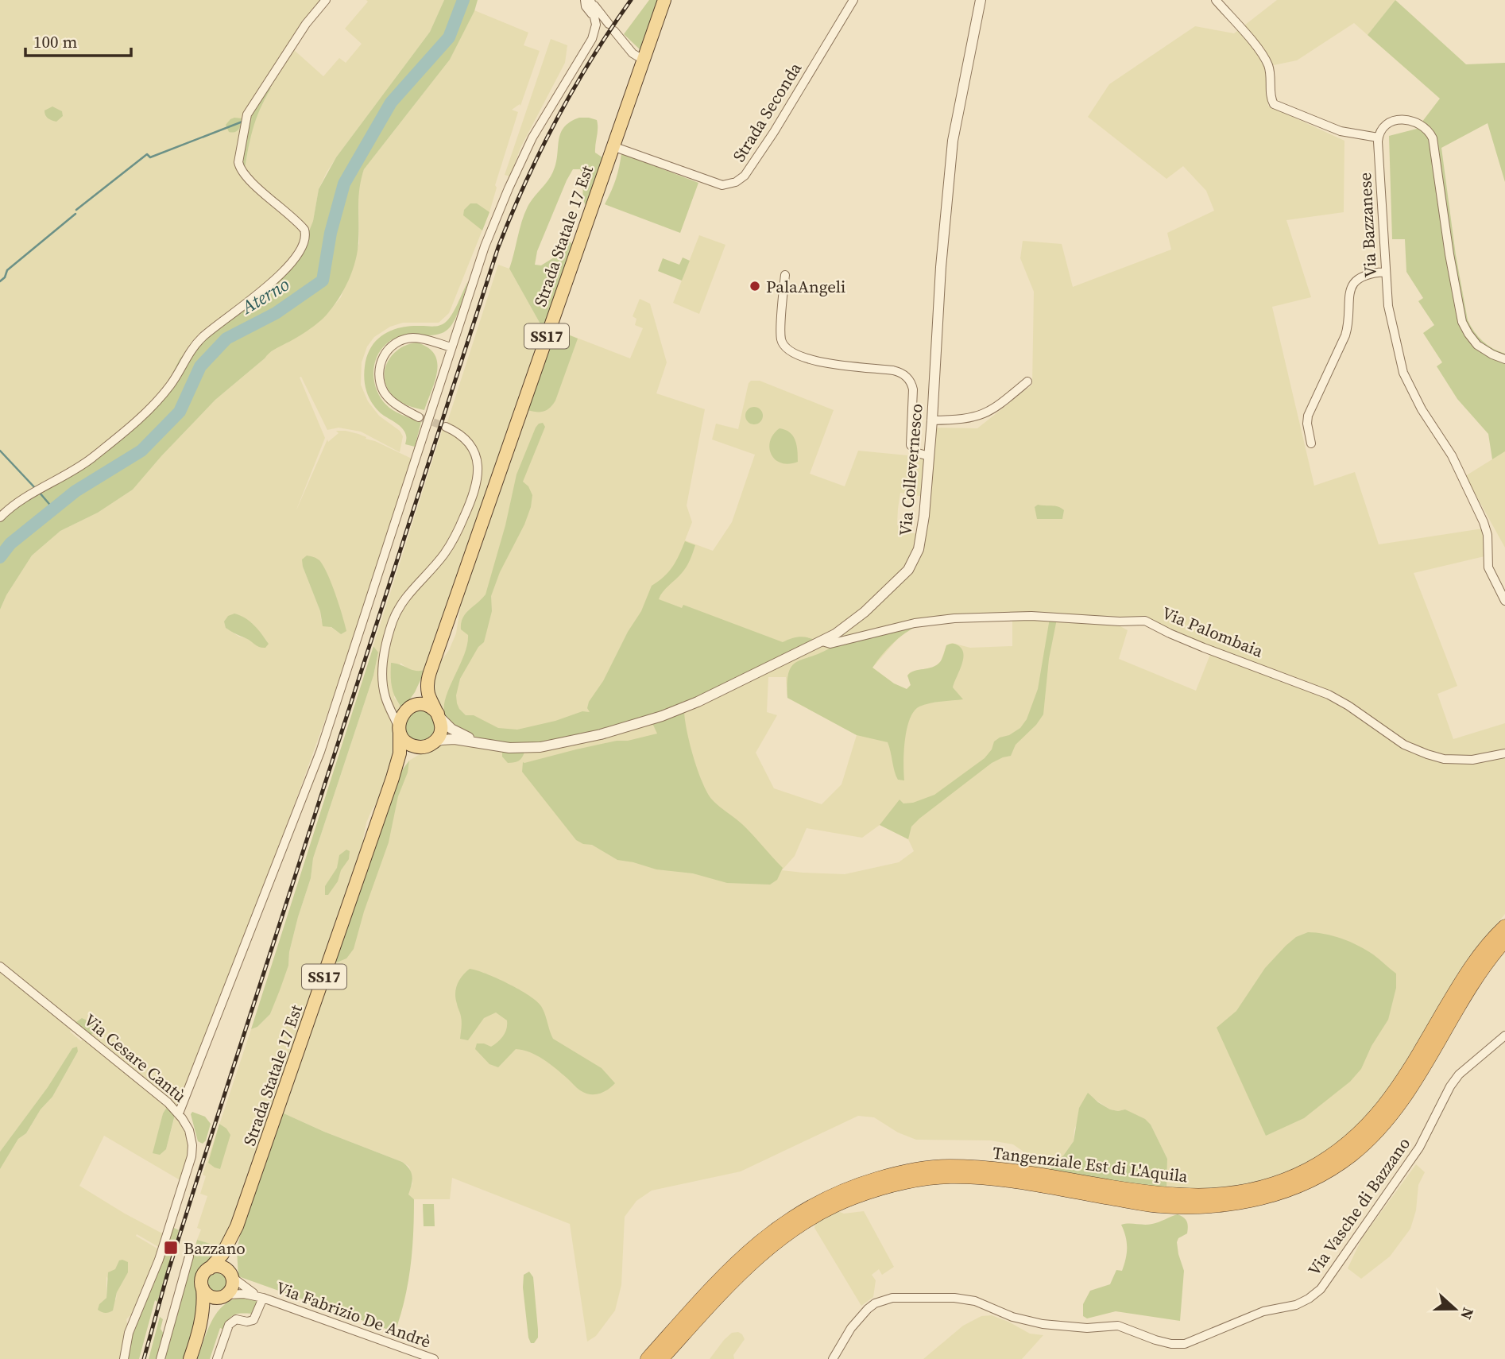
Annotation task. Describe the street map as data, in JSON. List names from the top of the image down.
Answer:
{
  "streets": {
    "highway": ["Tangenziale Est di L'Aquila"],
    "main road": ["Strada Statale 17 Est", "SS17"],
    "street": [
      "Strada Seconda",
      "Via Bazzanese",
      "Via Collevernesco",
      "Via Palombaia",
      "Via Cesare Cantù",
      "Via Vasche di Bazzano",
      "Via Fabrizio De Andrè"
    ]
  },
  "crossings": [
    ["Strada Seconda", "Strada Statale 17 Est"],
    ["Strada Statale 17 Est", "SS17"],
    ["Strada Statale 17 Est", "Via Collevernesco"],
    ["Strada Statale 17 Est", "Via Fabrizio De Andrè"],
    ["SS17", "Via Collevernesco"],
    ["SS17", "Via Fabrizio De Andrè"],
    ["Via Collevernesco", "Via Palombaia"]
  ],
  "water": ["Aterno"],
  "places": {
    "other": ["PalaAngeli"],
    "transit": ["Bazzano"]
  },
  "scale_bar": "100 m",
  "north": "right"
}
